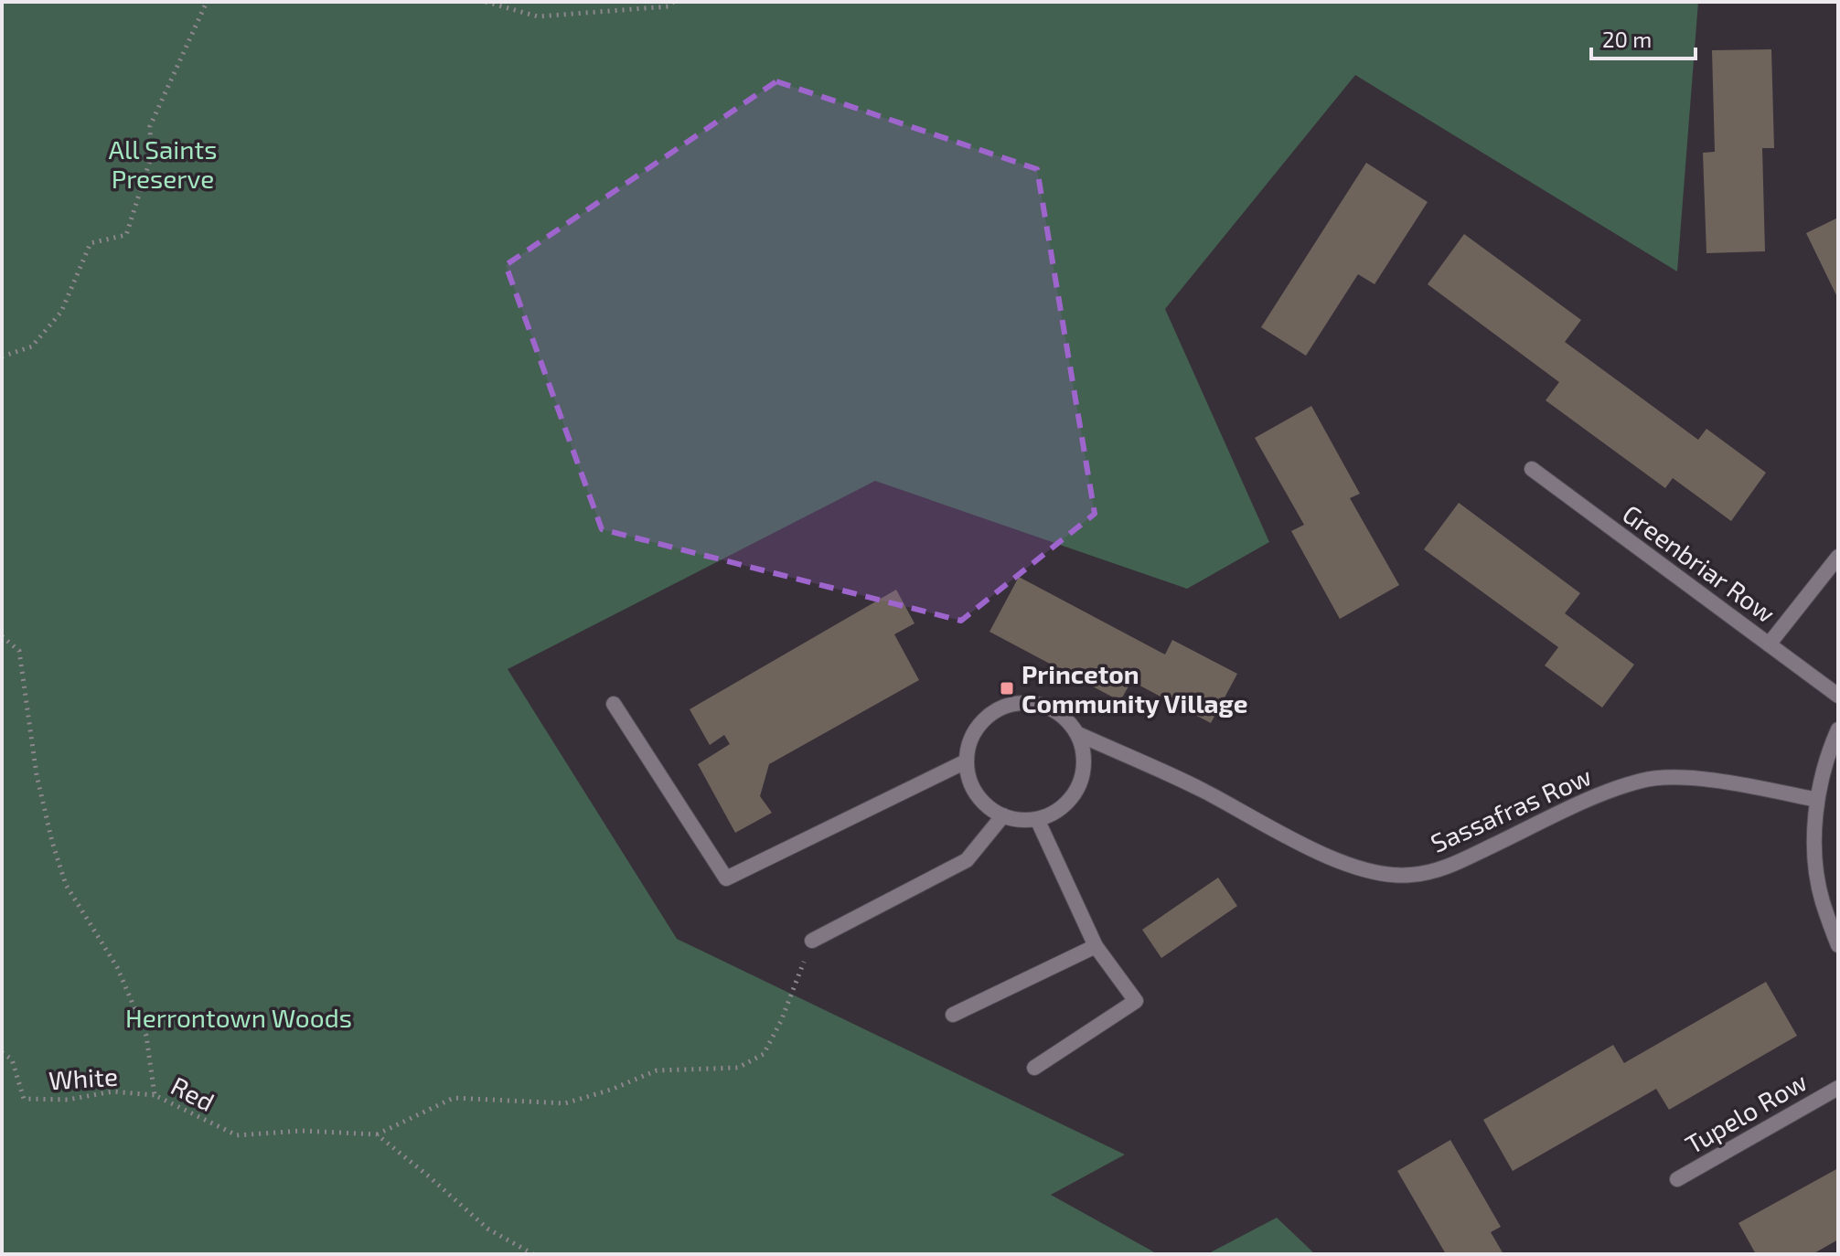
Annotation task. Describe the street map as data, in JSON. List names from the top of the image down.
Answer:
{
  "streets": {
    "lane": ["Greenbriar Row", "Sassafras Row", "Tupelo Row"],
    "path": ["White", "Red"]
  },
  "crossings": [
    ["White", "Red"]
  ],
  "parks": ["All Saints Preserve", "Herrontown Woods"],
  "places": {
    "transit": ["Princeton Community Village"]
  },
  "scale_bar": "20 m"
}
